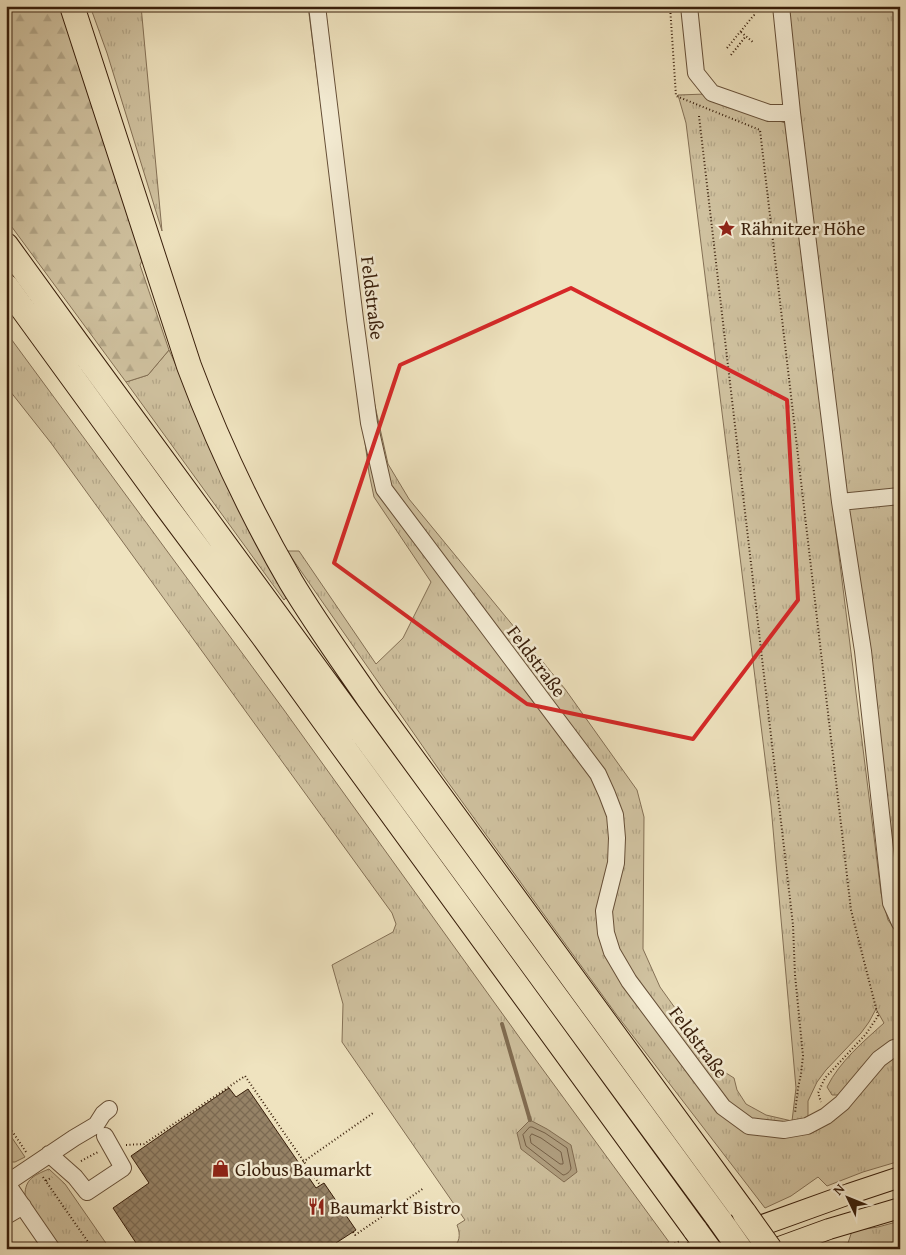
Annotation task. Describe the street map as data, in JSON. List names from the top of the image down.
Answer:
{
  "streets": {
    "street": ["Feldstraße"]
  },
  "places": {
    "place": ["Rähnitzer Höhe"],
    "shop": ["Globus Baumarkt"],
    "restaurant": ["Baumarkt Bistro"]
  },
  "north": "top left"
}
